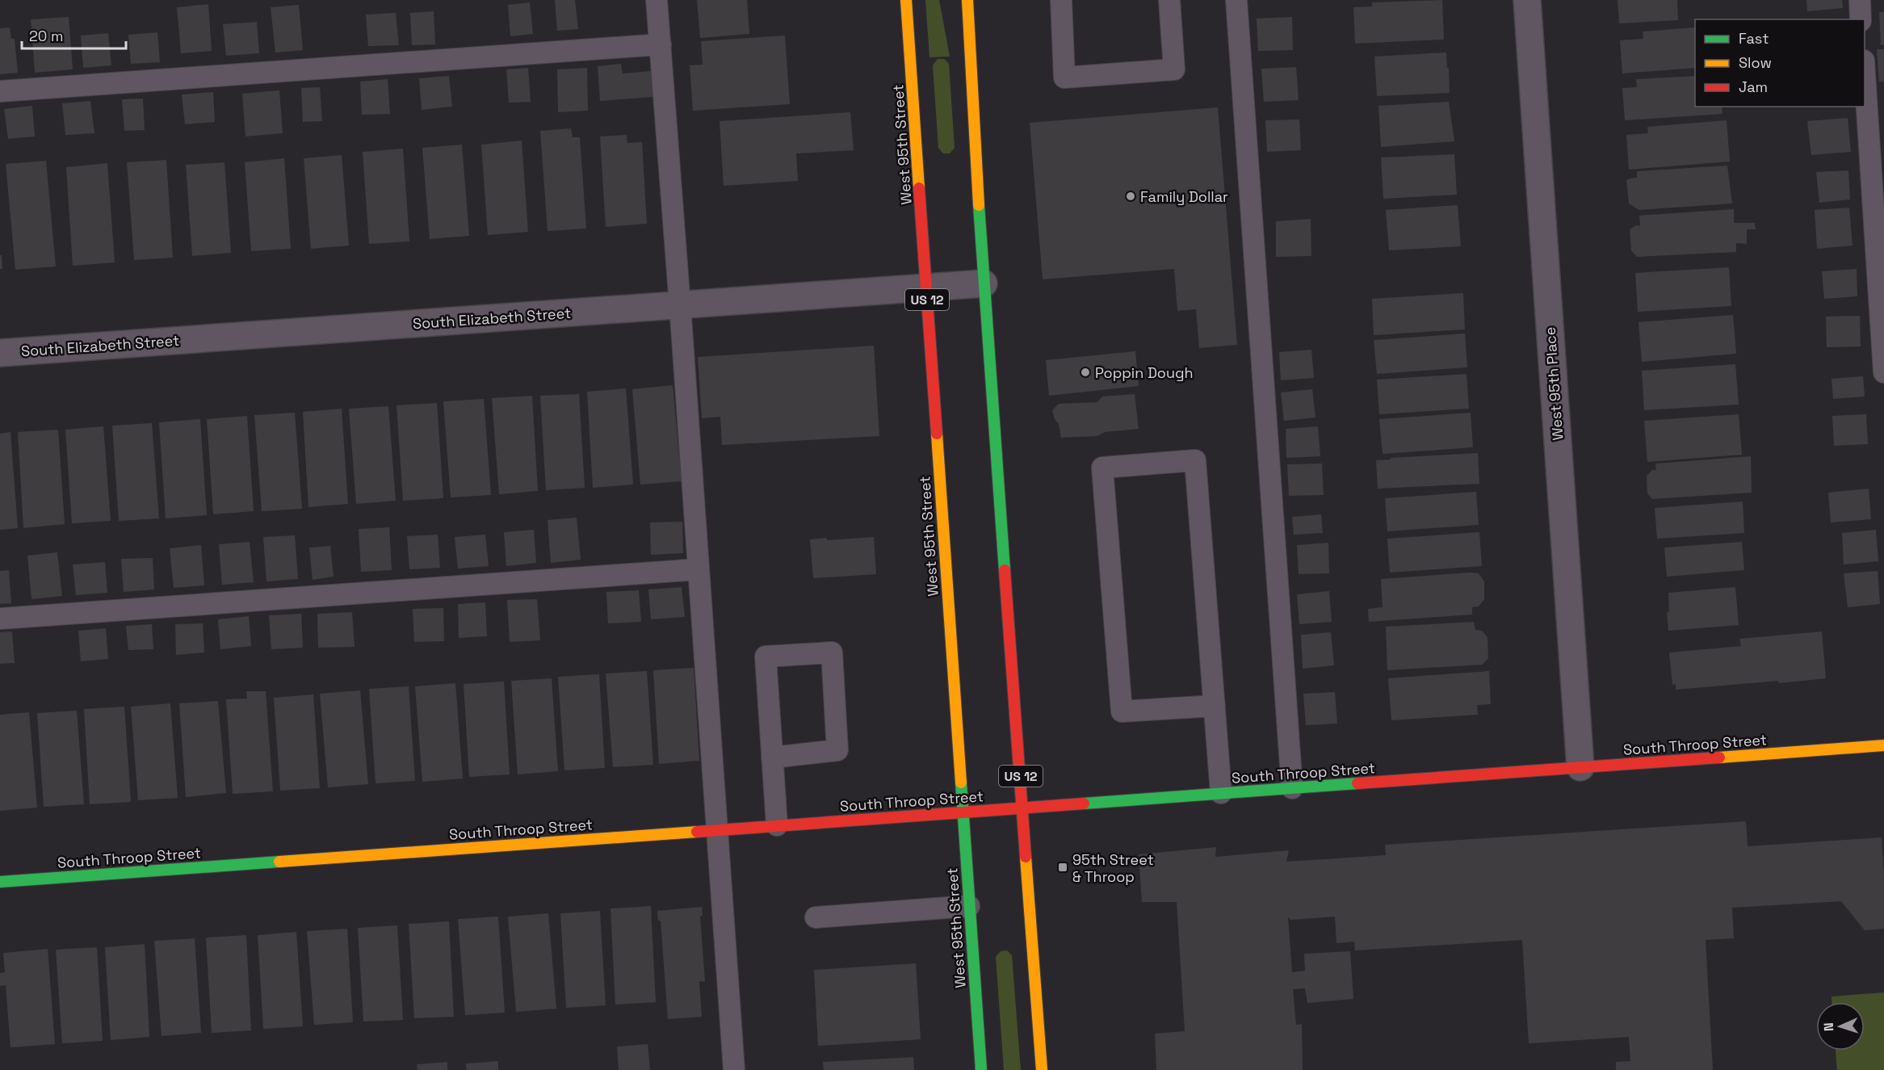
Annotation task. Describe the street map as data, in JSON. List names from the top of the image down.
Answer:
{
  "streets": {
    "main road": ["West 95th Street", "US 12", "South Throop Street"],
    "street": ["South Elizabeth Street", "West 95th Place"]
  },
  "crossings": [
    ["West 95th Street", "South Elizabeth Street"],
    ["West 95th Street", "South Throop Street"],
    ["US 12", "South Elizabeth Street"],
    ["US 12", "South Throop Street"],
    ["West 95th Place", "South Throop Street"]
  ],
  "places": {
    "other": ["Family Dollar", "Poppin Dough"],
    "transit": ["95th Street & Throop"]
  },
  "legend": ["Fast", "Slow", "Jam"],
  "scale_bar": "20 m",
  "north": "left"
}
